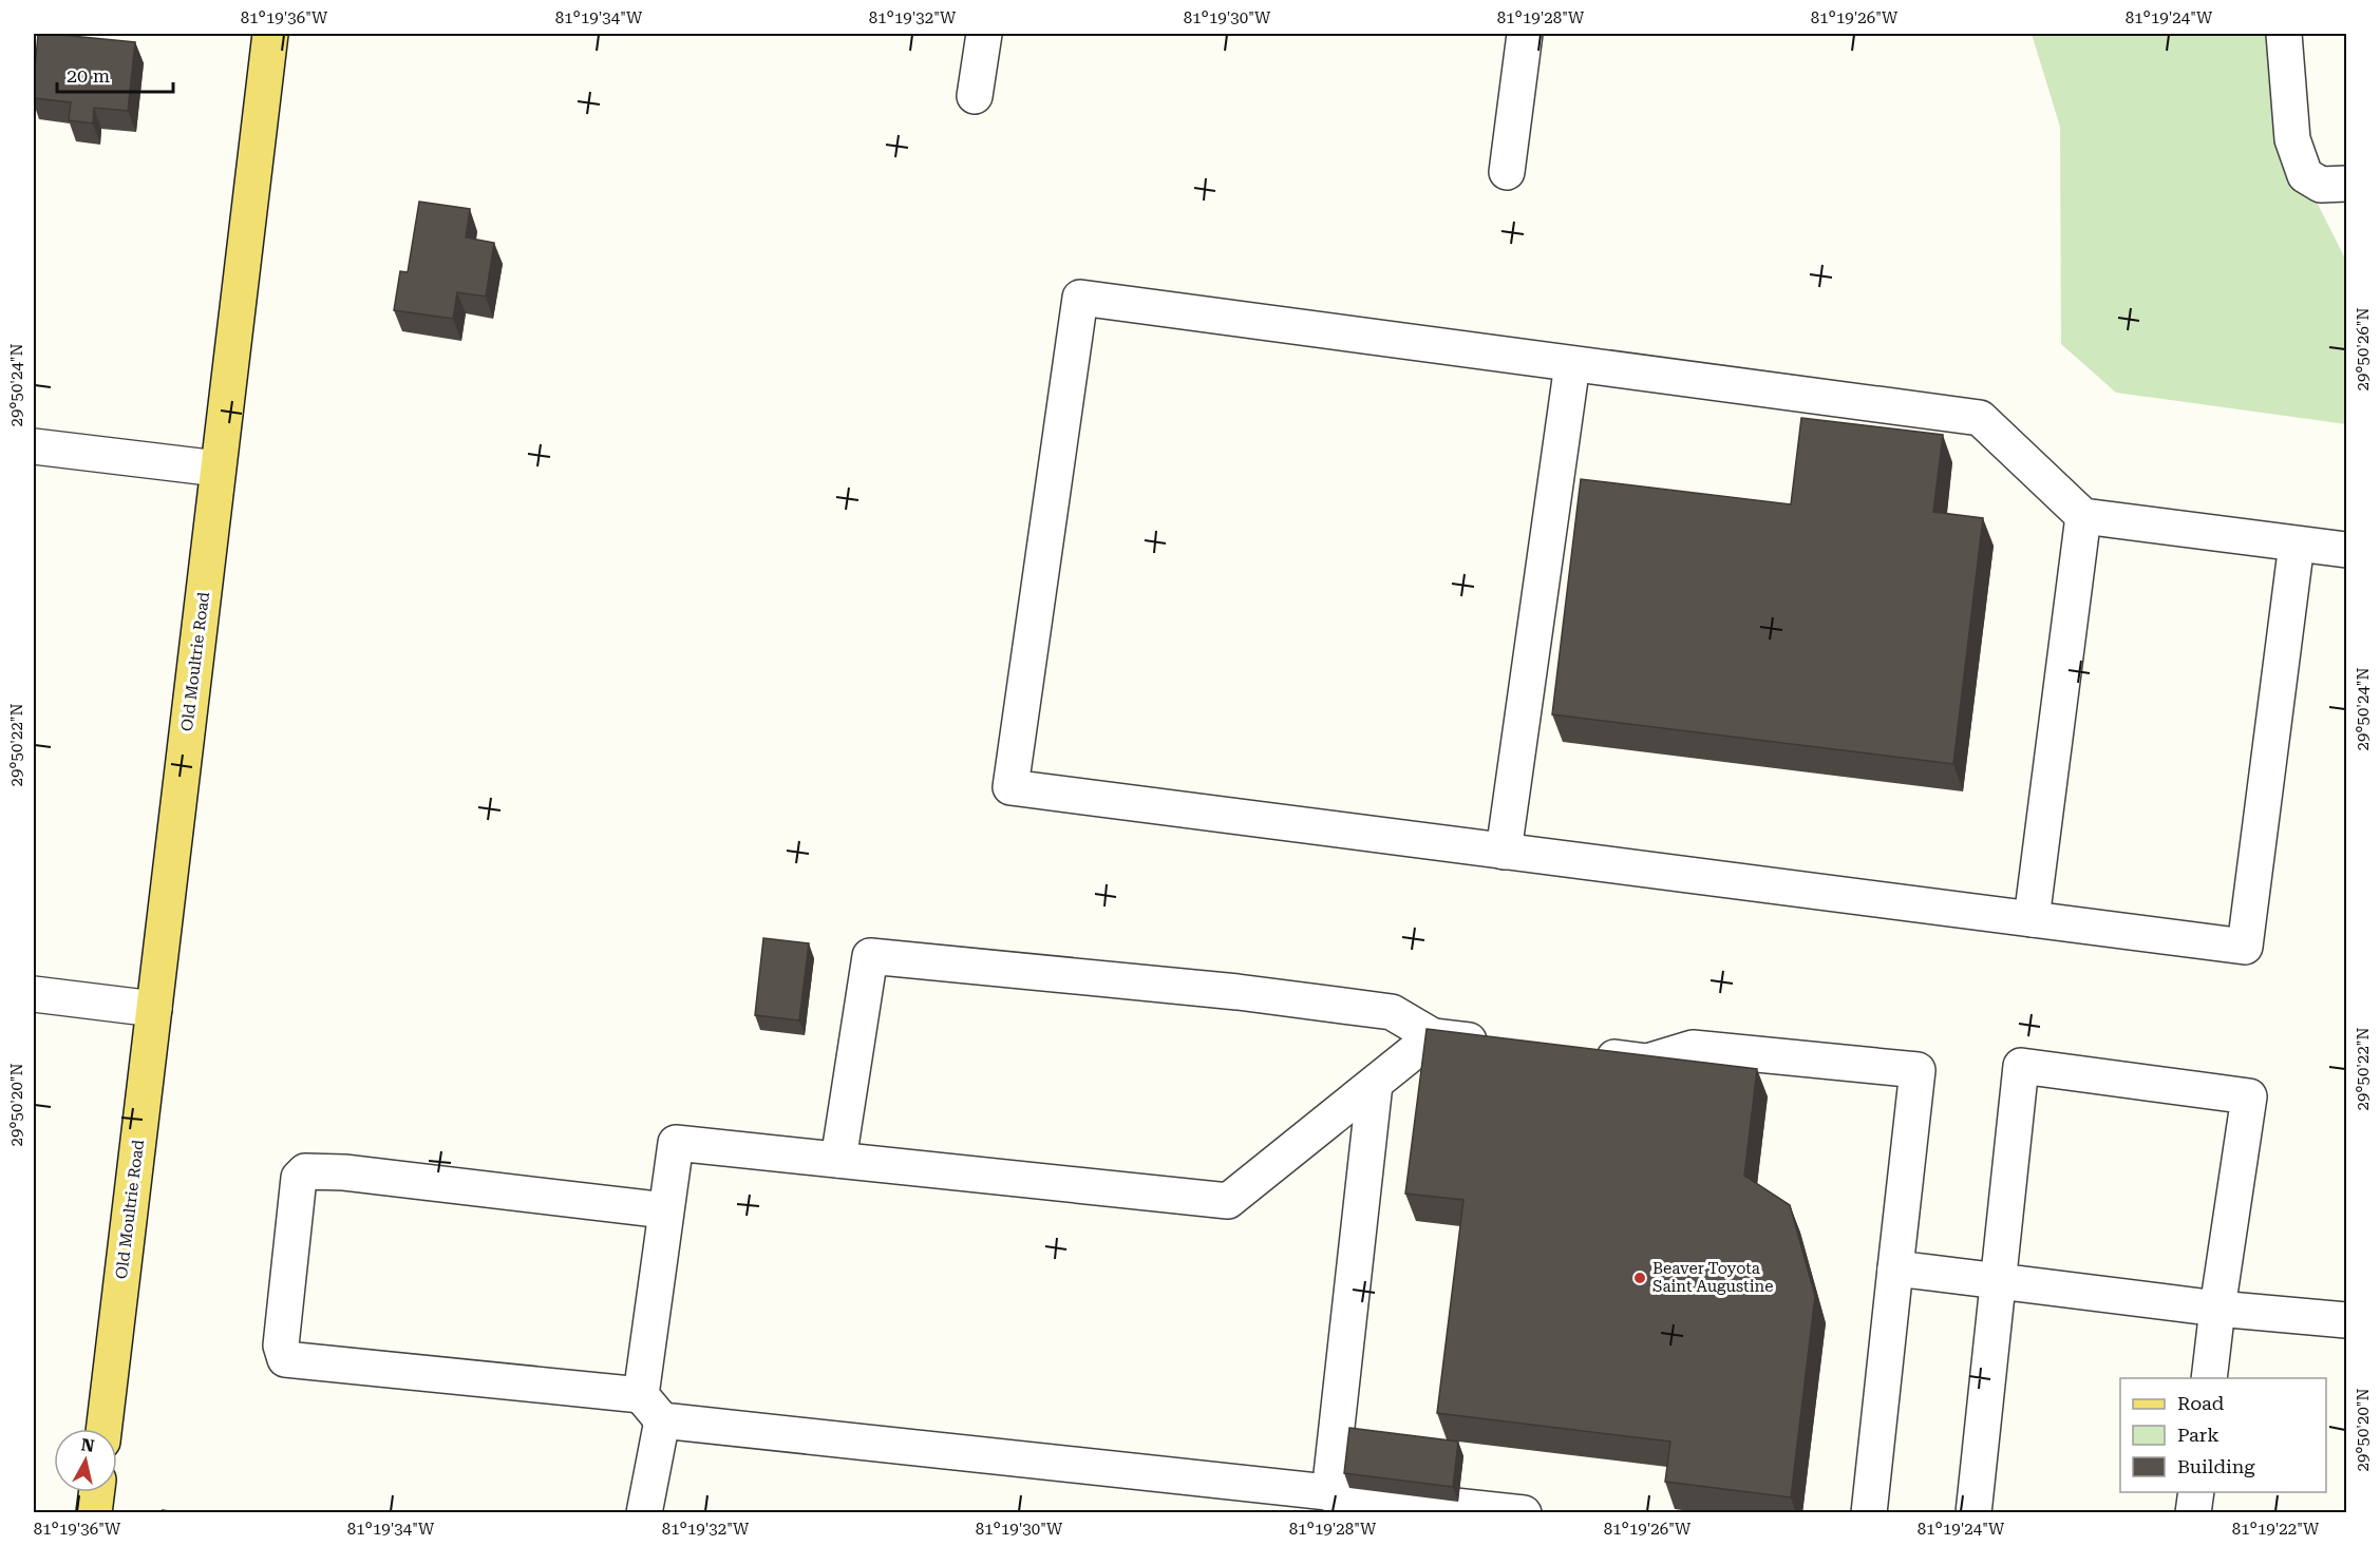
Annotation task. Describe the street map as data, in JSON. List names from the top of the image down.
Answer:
{
  "streets": {
    "main road": ["Old Moultrie Road"]
  },
  "places": ["Beaver Toyota Saint Augustine"],
  "legend": ["Road", "Park", "Building"],
  "scale_bar": "20 m",
  "north": "top",
  "coordinates": [
    "81°19'36\"W",
    "81°19'34\"W",
    "81°19'32\"W",
    "81°19'30\"W",
    "81°19'28\"W",
    "81°19'26\"W",
    "81°19'24\"W",
    "29°50'26\"N",
    "29°50'24\"N",
    "29°50'22\"N",
    "29°50'20\"N",
    "81°19'22\"W"
  ]
}
